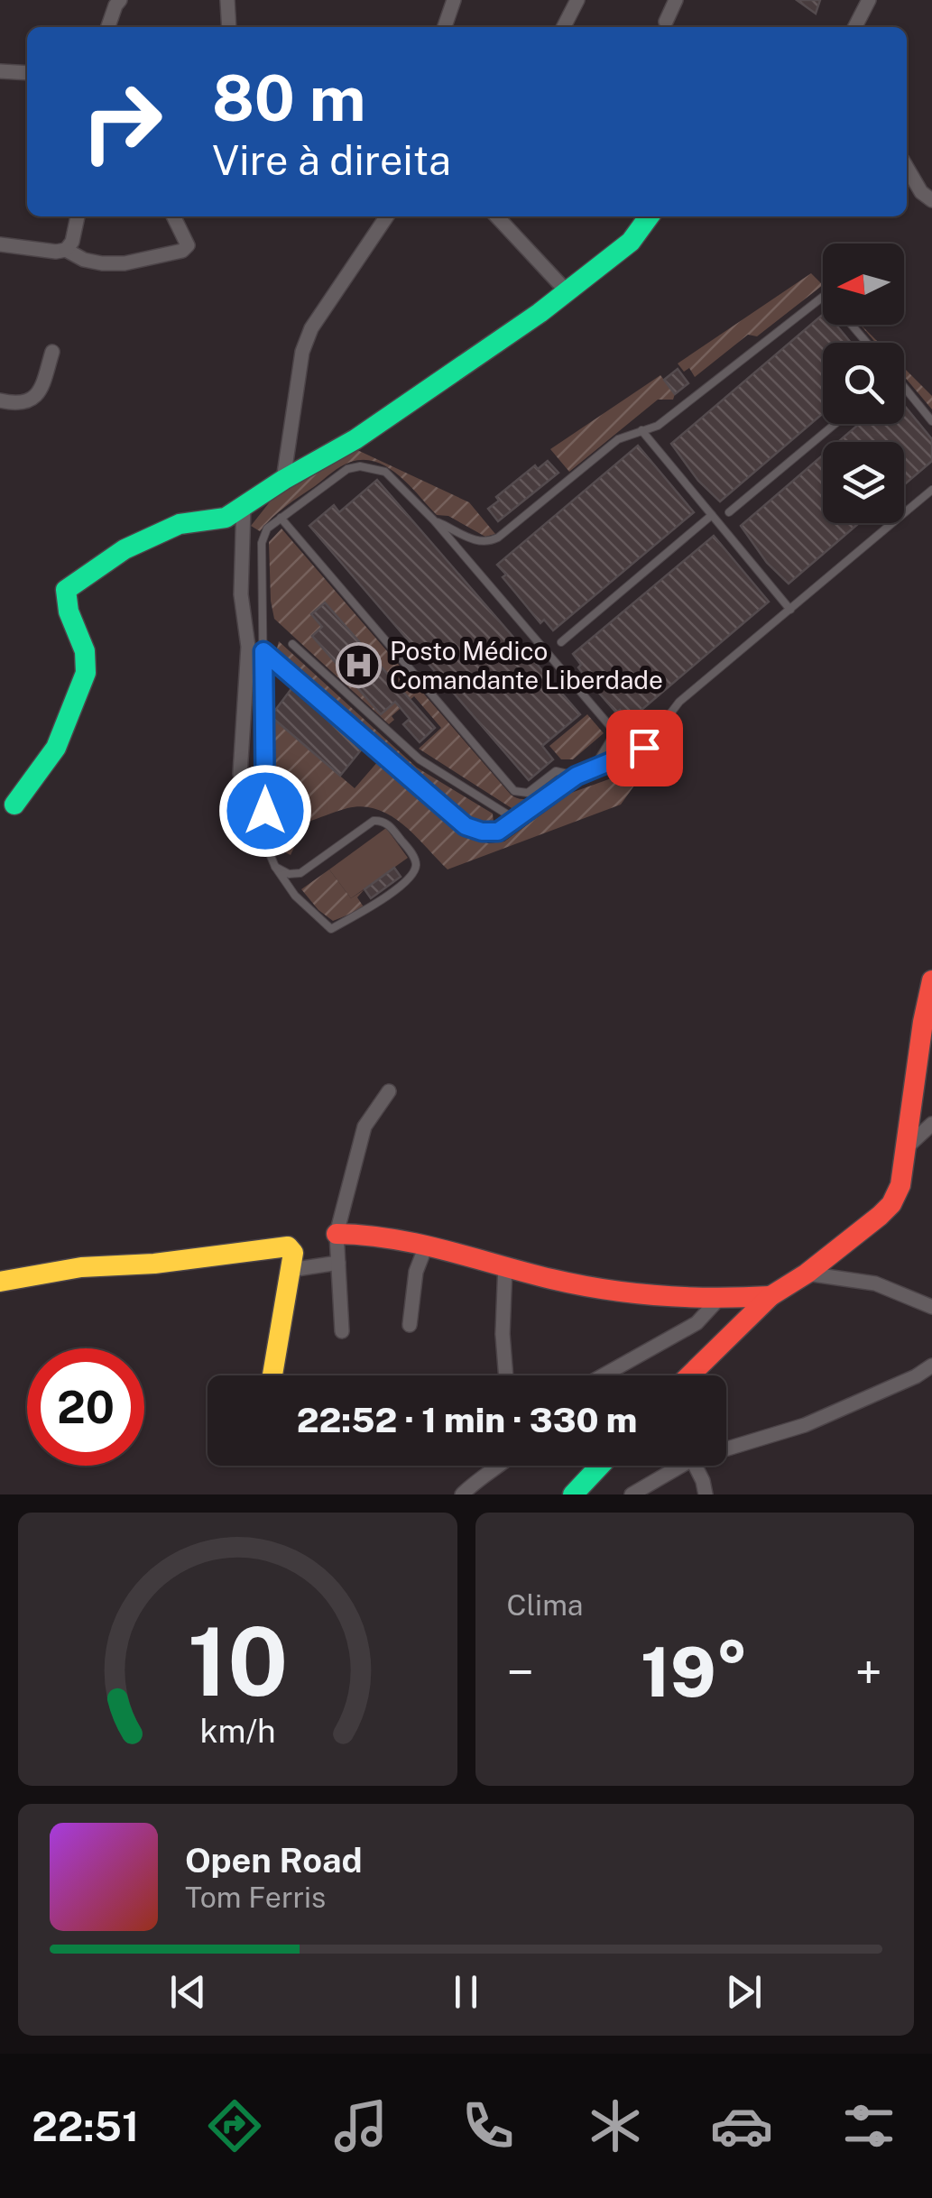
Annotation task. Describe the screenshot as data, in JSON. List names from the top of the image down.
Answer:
{
  "places": {
    "hospital": ["Posto Médico Comandante Liberdade"]
  },
  "north": "left",
  "page": {
    "turn": ["80 m", "Vire à direita"],
    "limit": "20",
    "trip": "22:52 · 1 min · 330 m",
    "tile": "Clima",
    "heat": ["−", "19°", "+"],
    "song": ["Open Road", "Tom Ferris"],
    "tabs": "22:51",
    "gauge": ["10", "km/h"]
  }
}
